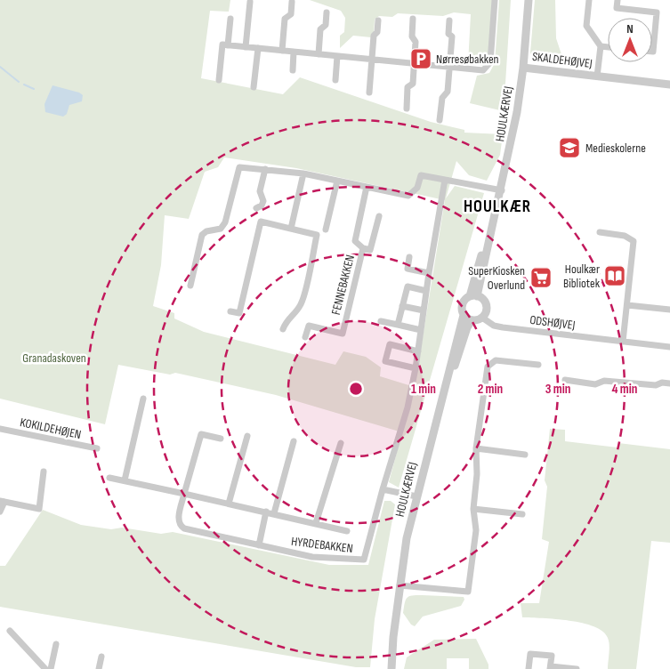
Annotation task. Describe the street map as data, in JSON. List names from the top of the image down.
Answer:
{
  "streets": {
    "street": [
      "SKALDEHØJVEJ",
      "HOULKÆRVEJ",
      "FENNEBAKKEN",
      "ODSHØJVEJ",
      "KOKILDEHØJEN",
      "HYRDEBAKKEN"
    ]
  },
  "crossings": [
    ["SKALDEHØJVEJ", "HOULKÆRVEJ"],
    ["HOULKÆRVEJ", "ODSHØJVEJ"]
  ],
  "districts": ["HOULKÆR"],
  "parks": ["Granadaskoven"],
  "places": {
    "parking": ["Nørresøbakken"],
    "school or university": ["Medieskolerne"],
    "library": ["Houlkær Bibliotek"],
    "supermarket": ["SuperKiosken Overlund"]
  },
  "north": "top",
  "rings": [
    "1 min",
    "2 min",
    "3 min",
    "4 min"
  ]
}
